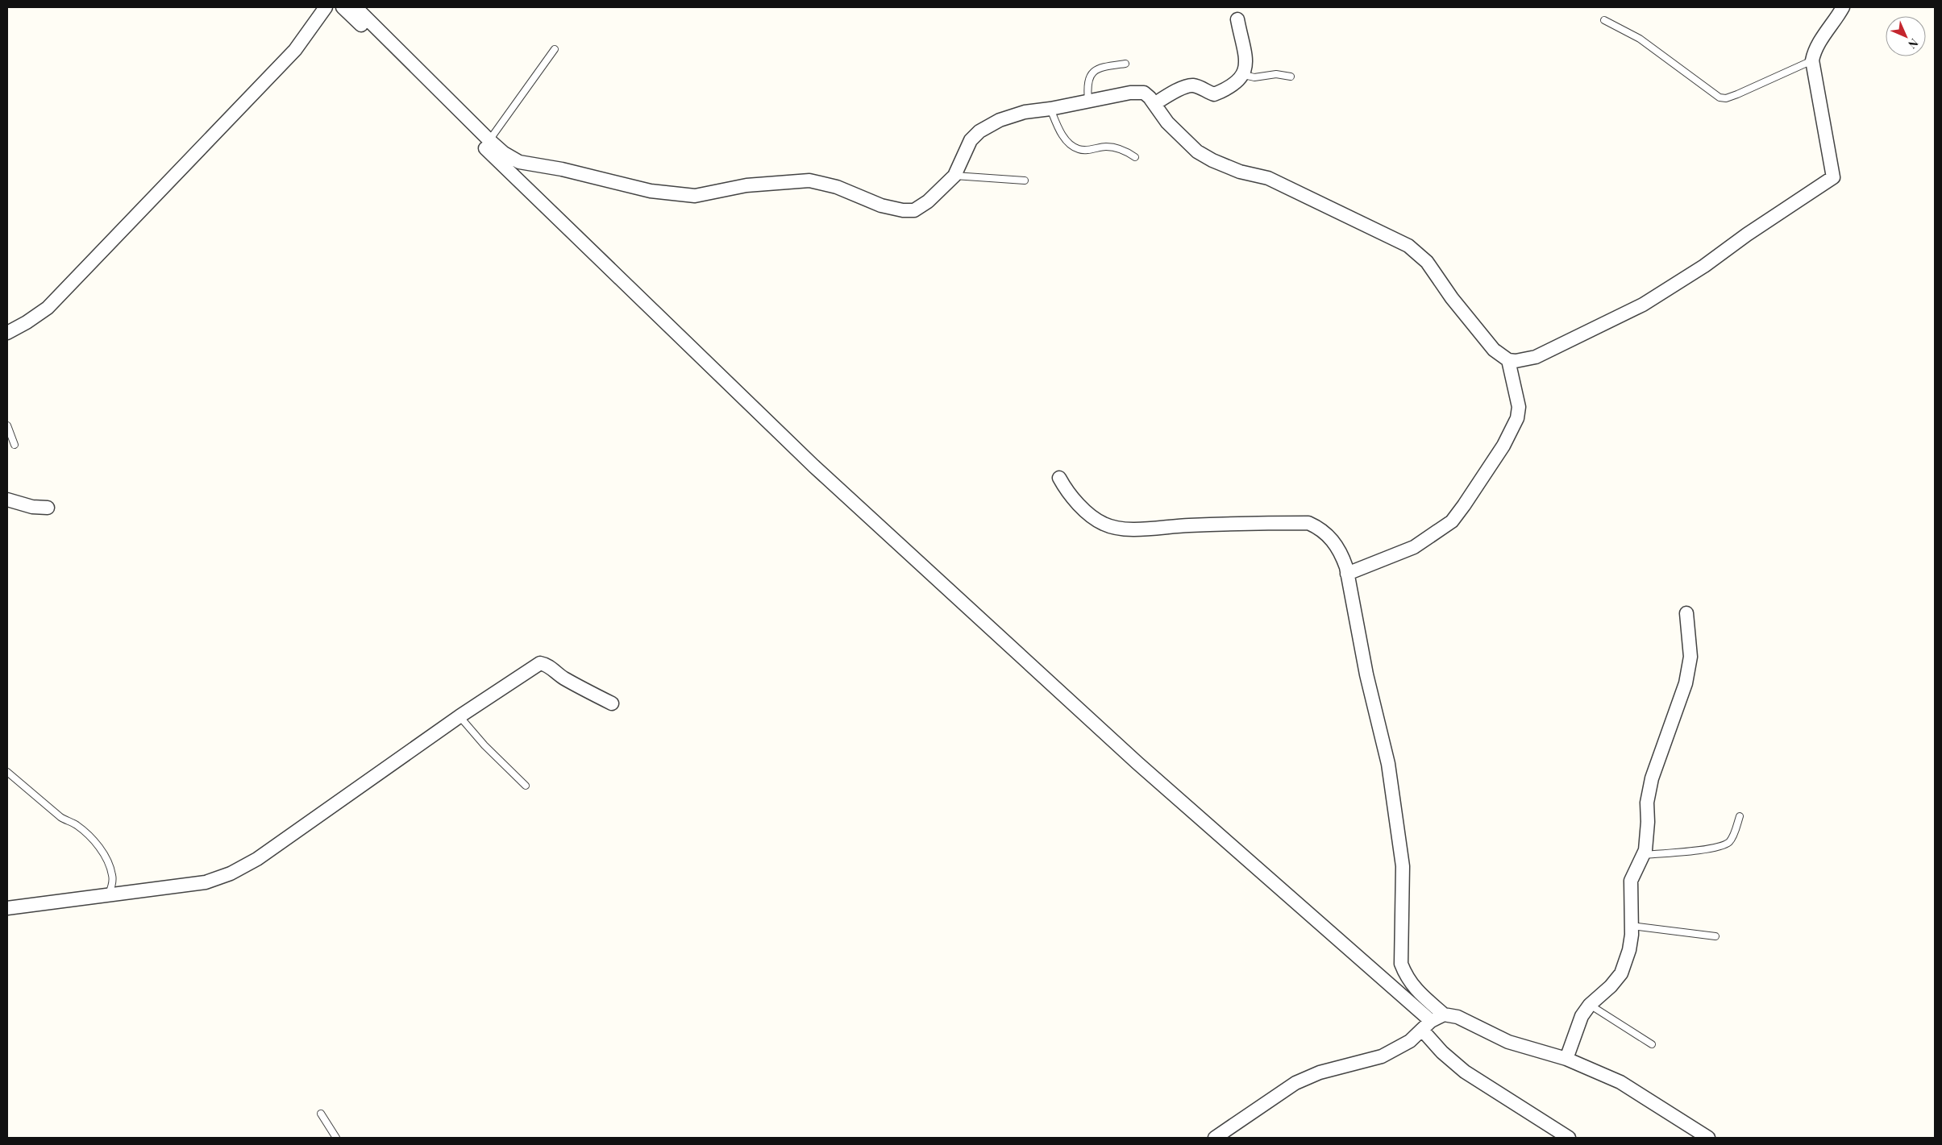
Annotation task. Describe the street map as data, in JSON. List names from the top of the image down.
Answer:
{
  "north": "bottom right"
}
